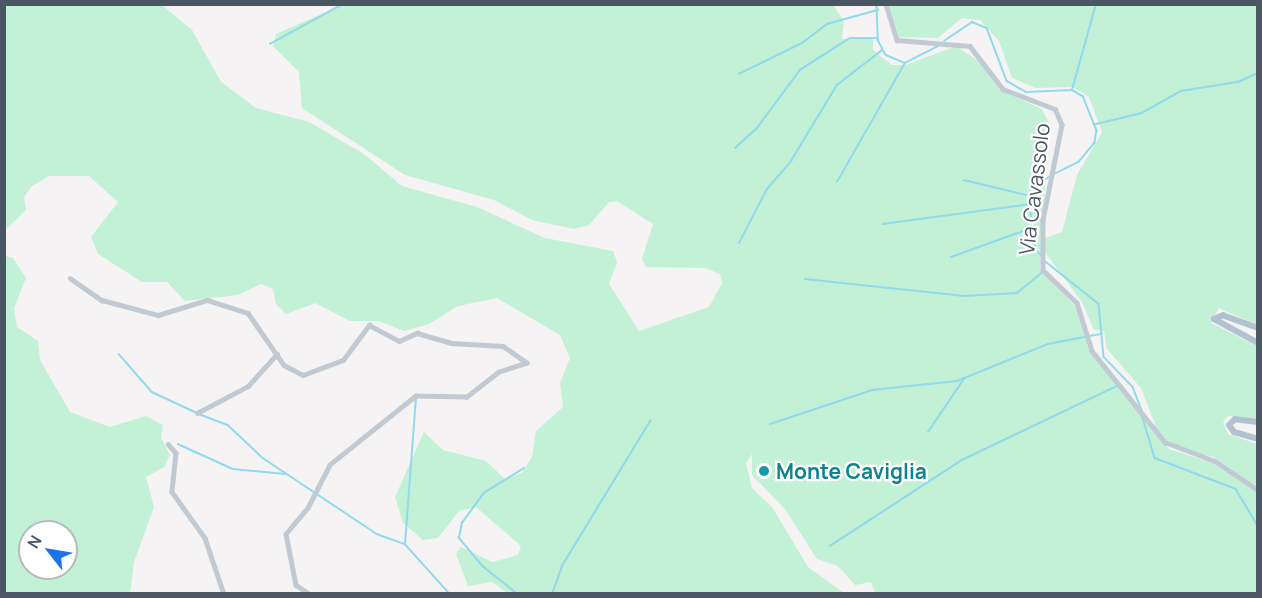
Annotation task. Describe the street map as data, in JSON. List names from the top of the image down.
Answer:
{
  "streets": {
    "street": ["Via Cavassolo"]
  },
  "places": ["Monte Caviglia"],
  "north": "top left"
}
